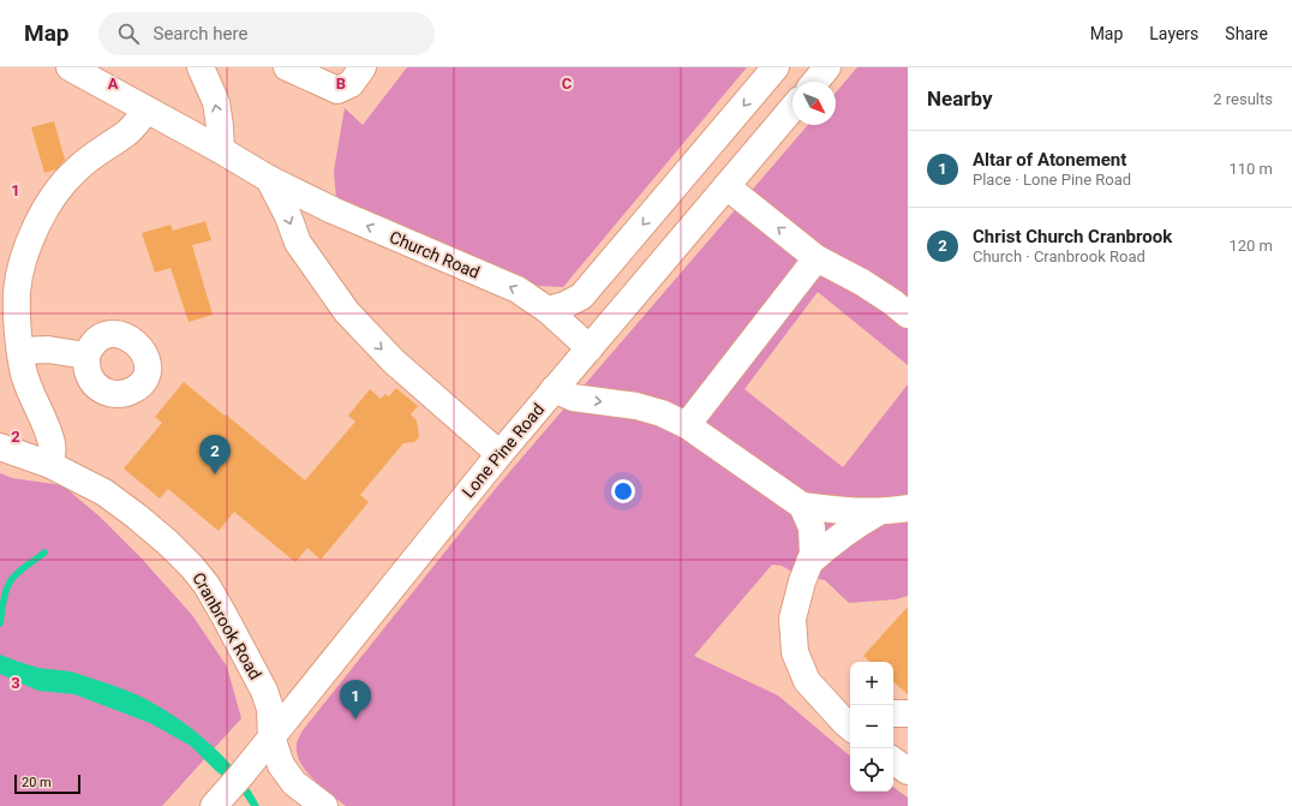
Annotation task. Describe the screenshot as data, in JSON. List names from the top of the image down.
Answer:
{
  "streets": {
    "street": ["Church Road", "Lone Pine Road", "Cranbrook Road"]
  },
  "crossings": [
    ["Church Road", "Lone Pine Road"],
    ["Lone Pine Road", "Cranbrook Road"]
  ],
  "one_way": ["Church Road"],
  "scale_bar": "20 m",
  "north": "bottom right",
  "page": {
    "header": "Map",
    "search": "Search here",
    "nav": ["Map", "Layers", "Share"],
    "heading": ["Nearby", "2 results"],
    "list": [
      {
        "mark": "1",
        "name": "Altar of Atonement",
        "note": "Place · Lone Pine Road",
        "value": "110 m"
      },
      {
        "mark": "2",
        "name": "Christ Church Cranbrook",
        "note": "Church · Cranbrook Road",
        "value": "120 m"
      }
    ],
    "pins": ["2", "1"],
    "map_buttons": ["+", "−"],
    "scale": "20 m"
  },
  "grid": {
    "columns": ["A", "B", "C"],
    "rows": ["1", "2", "3"]
  }
}
